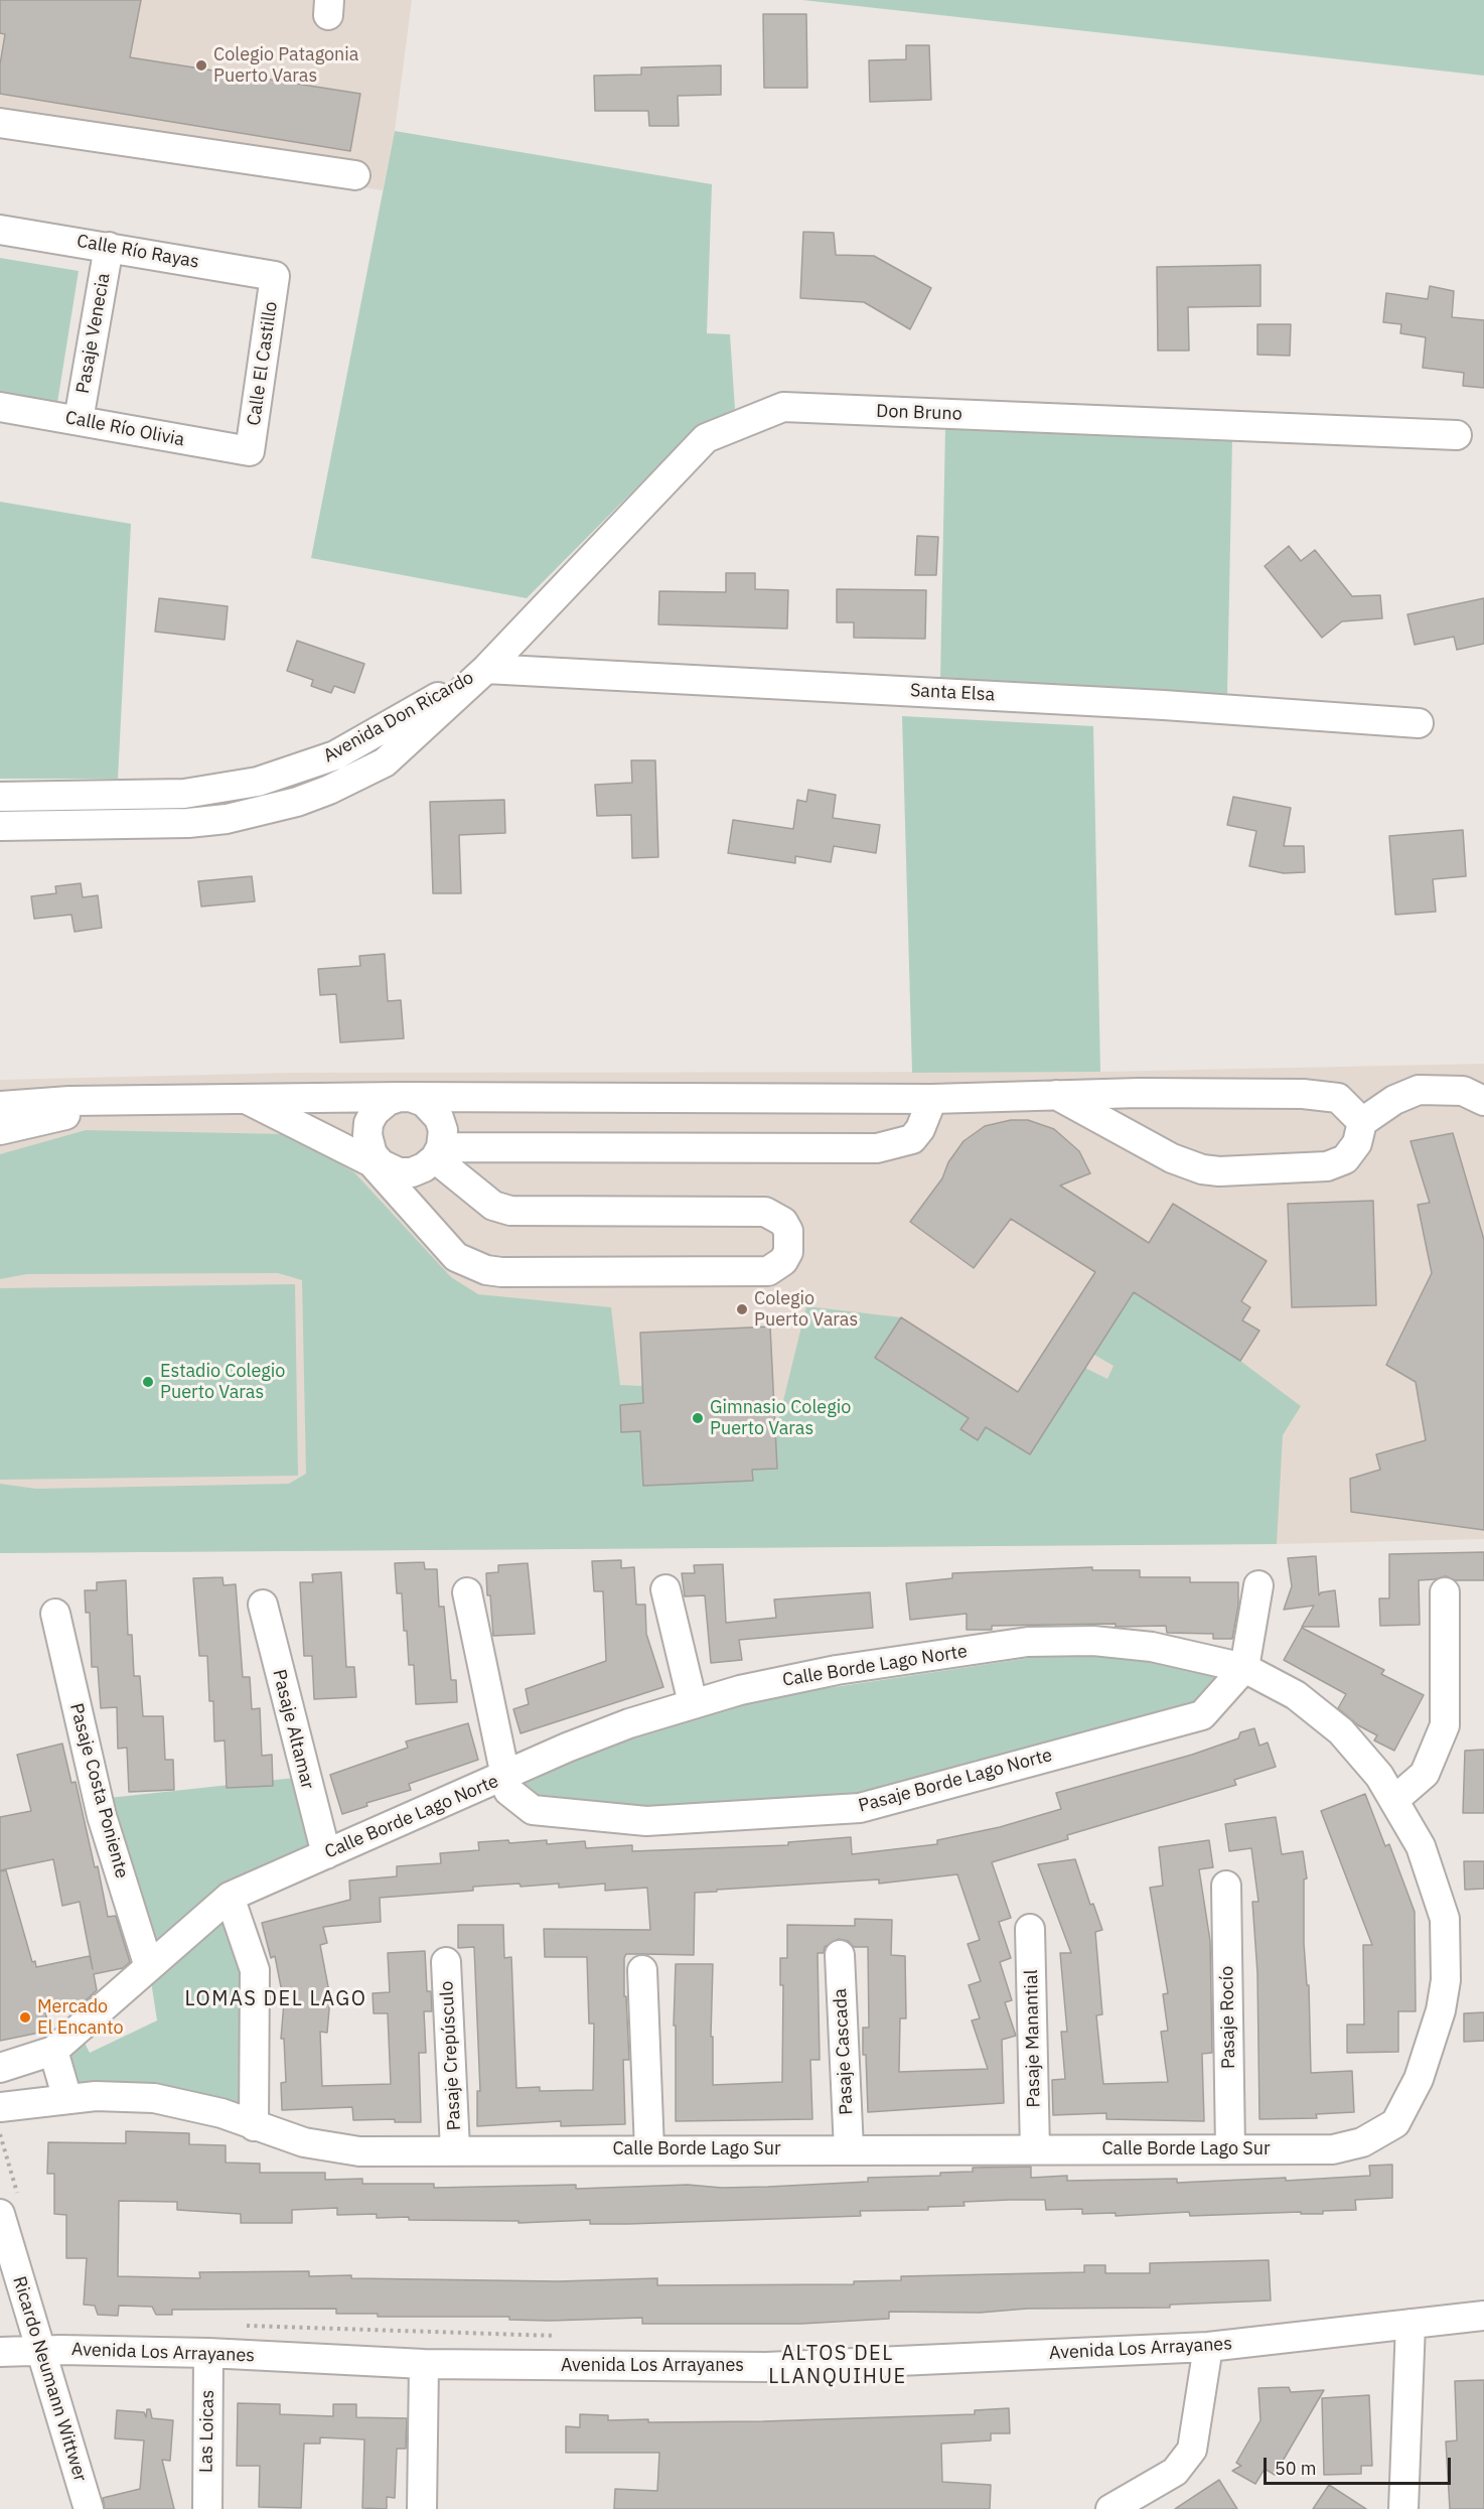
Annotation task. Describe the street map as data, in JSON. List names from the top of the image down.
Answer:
{
  "streets": {
    "street": [
      "Calle Río Rayas",
      "Pasaje Venecia",
      "Calle El Castillo",
      "Don Bruno",
      "Calle Río Olivia",
      "Santa Elsa",
      "Avenida Don Ricardo",
      "Calle Borde Lago Norte",
      "Pasaje Altamar",
      "Pasaje Borde Lago Norte",
      "Pasaje Costa Poniente",
      "Pasaje Rocío",
      "Pasaje Manantial",
      "Pasaje Cascada",
      "Pasaje Crepúsculo",
      "Calle Borde Lago Sur",
      "Avenida Los Arrayanes",
      "Ricardo Neumann Wittwer",
      "Las Loicas"
    ]
  },
  "crossings": [
    ["Calle Río Rayas", "Pasaje Venecia"],
    ["Calle Río Rayas", "Calle El Castillo"],
    ["Pasaje Venecia", "Calle Río Olivia"],
    ["Calle El Castillo", "Calle Río Olivia"],
    ["Don Bruno", "Santa Elsa"],
    ["Don Bruno", "Avenida Don Ricardo"],
    ["Santa Elsa", "Avenida Don Ricardo"],
    ["Calle Borde Lago Norte", "Pasaje Altamar"],
    ["Calle Borde Lago Norte", "Pasaje Borde Lago Norte"],
    ["Calle Borde Lago Norte", "Pasaje Costa Poniente"],
    ["Calle Borde Lago Norte", "Calle Borde Lago Sur"],
    ["Pasaje Rocío", "Calle Borde Lago Sur"],
    ["Pasaje Manantial", "Calle Borde Lago Sur"],
    ["Pasaje Cascada", "Calle Borde Lago Sur"],
    ["Pasaje Crepúsculo", "Calle Borde Lago Sur"],
    ["Avenida Los Arrayanes", "Ricardo Neumann Wittwer"],
    ["Avenida Los Arrayanes", "Las Loicas"]
  ],
  "districts": ["LOMAS DEL LAGO", "ALTOS DEL LLANQUIHUE"],
  "places": [
    "Colegio Patagonia Puerto Varas",
    "Colegio Puerto Varas",
    "Estadio Colegio Puerto Varas",
    "Gimnasio Colegio Puerto Varas",
    "Mercado El Encanto"
  ],
  "scale_bar": "50 m"
}
